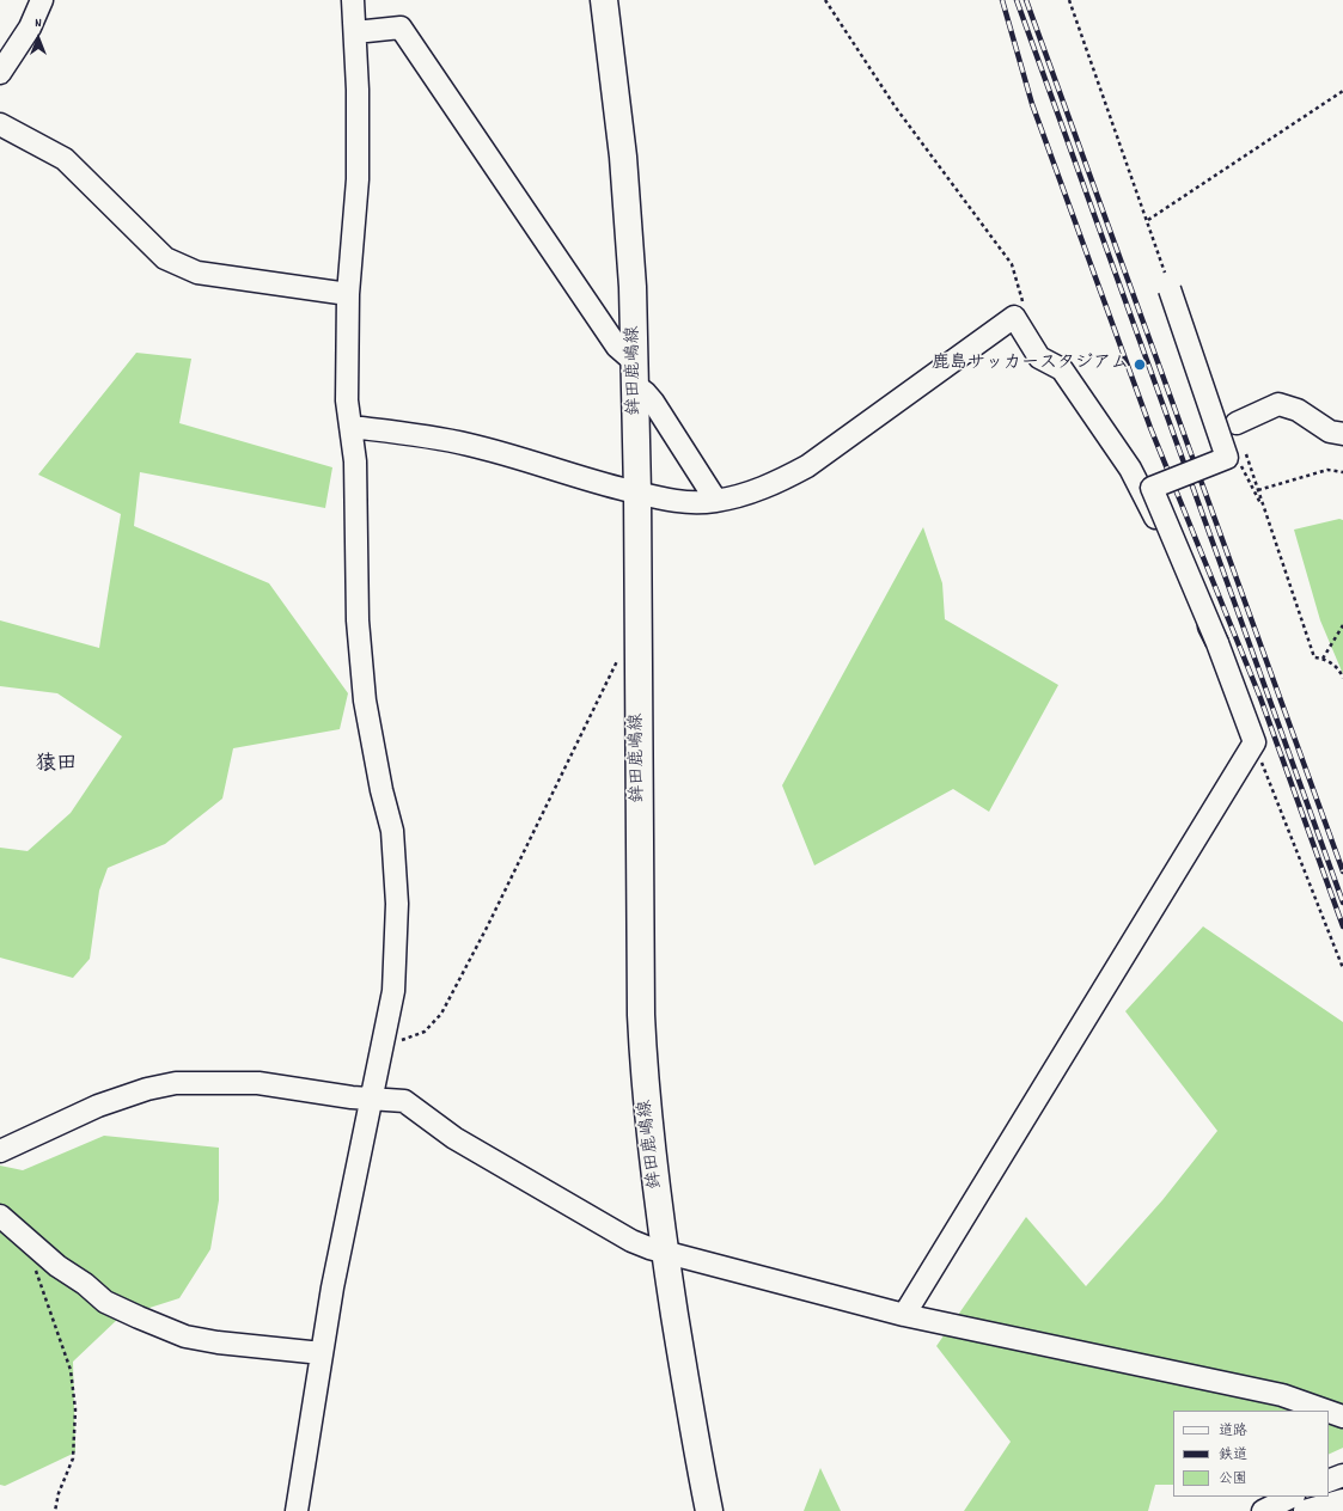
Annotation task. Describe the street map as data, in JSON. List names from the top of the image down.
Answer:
{
  "streets": {
    "main road": ["鉾田鹿嶋線"]
  },
  "districts": ["猿田"],
  "places": ["鹿島サッカースタジアム"],
  "legend": ["道路", "鉄道", "公園"],
  "north": "top"
}
